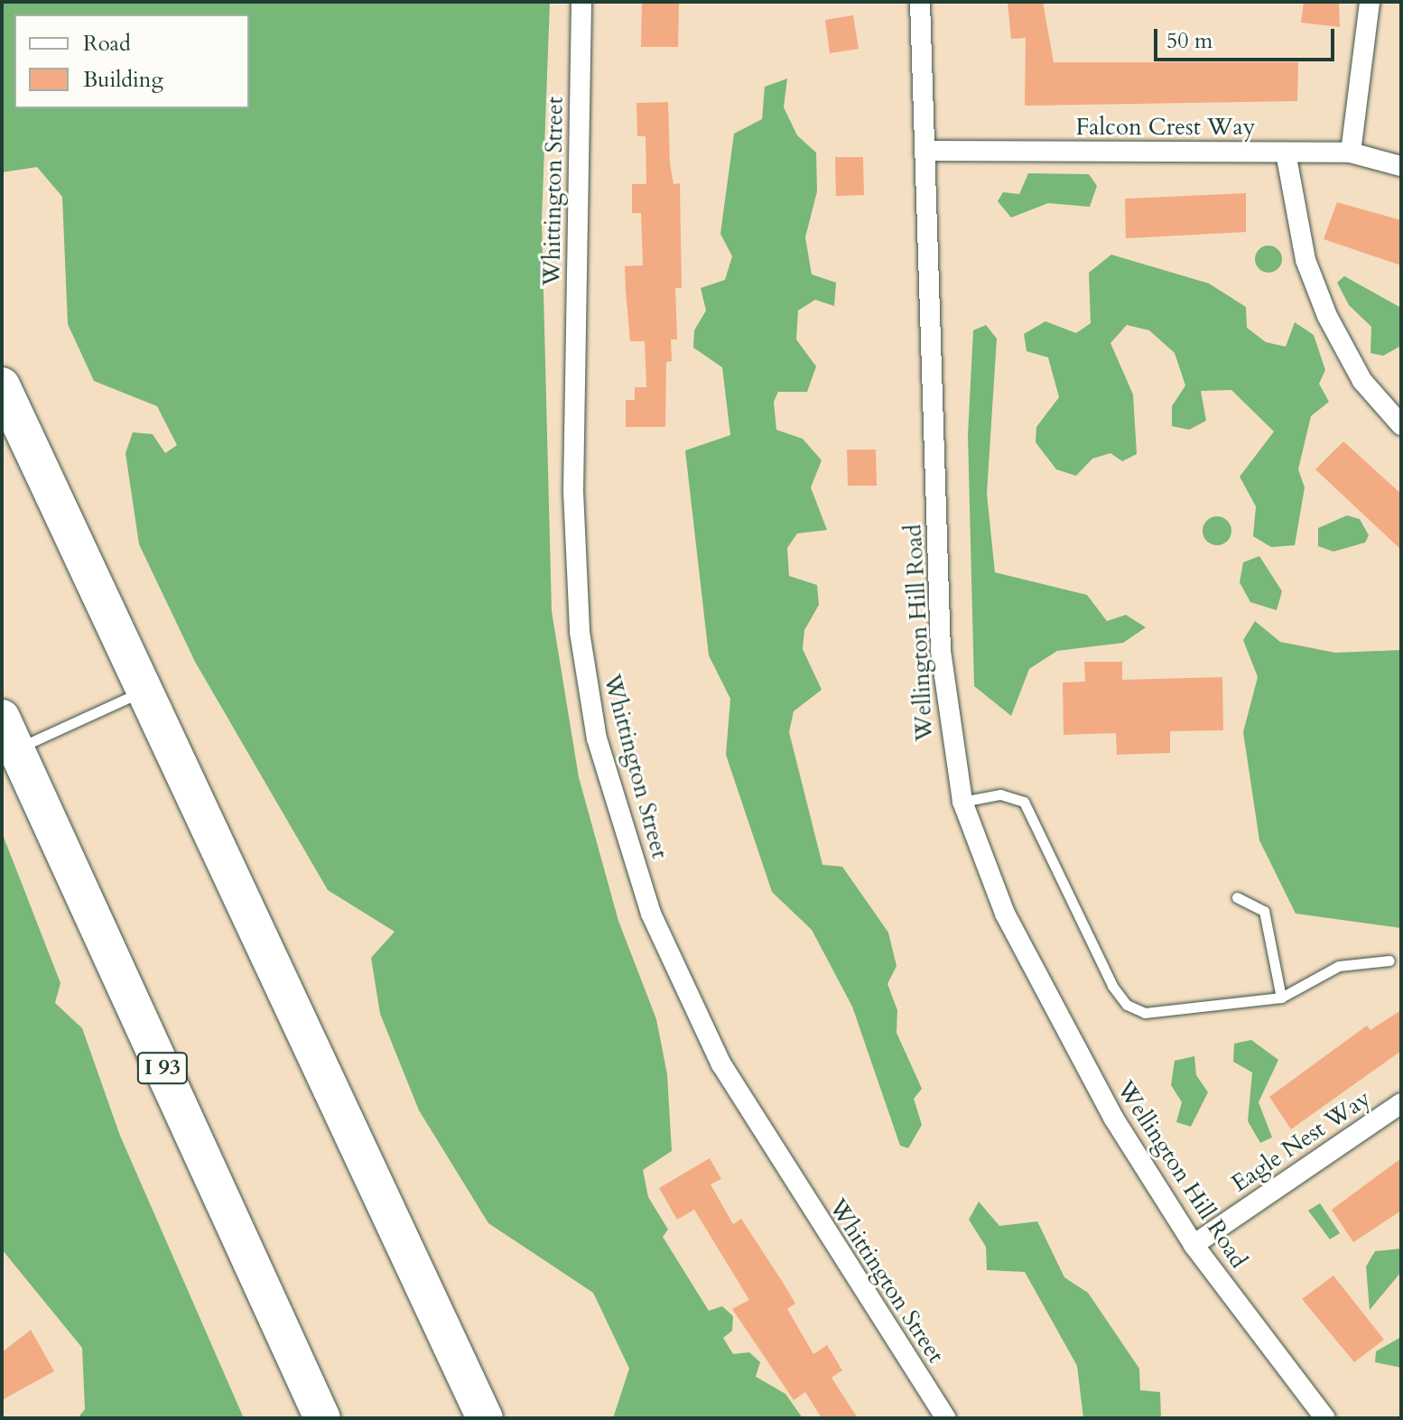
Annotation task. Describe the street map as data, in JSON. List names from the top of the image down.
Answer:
{
  "streets": {
    "highway": ["I 93"],
    "street": [
      "Falcon Crest Way",
      "Whittington Street",
      "Wellington Hill Road",
      "Eagle Nest Way"
    ]
  },
  "crossings": [
    ["Falcon Crest Way", "Wellington Hill Road"],
    ["Wellington Hill Road", "Eagle Nest Way"]
  ],
  "legend": ["Road", "Building"],
  "scale_bar": "50 m"
}
